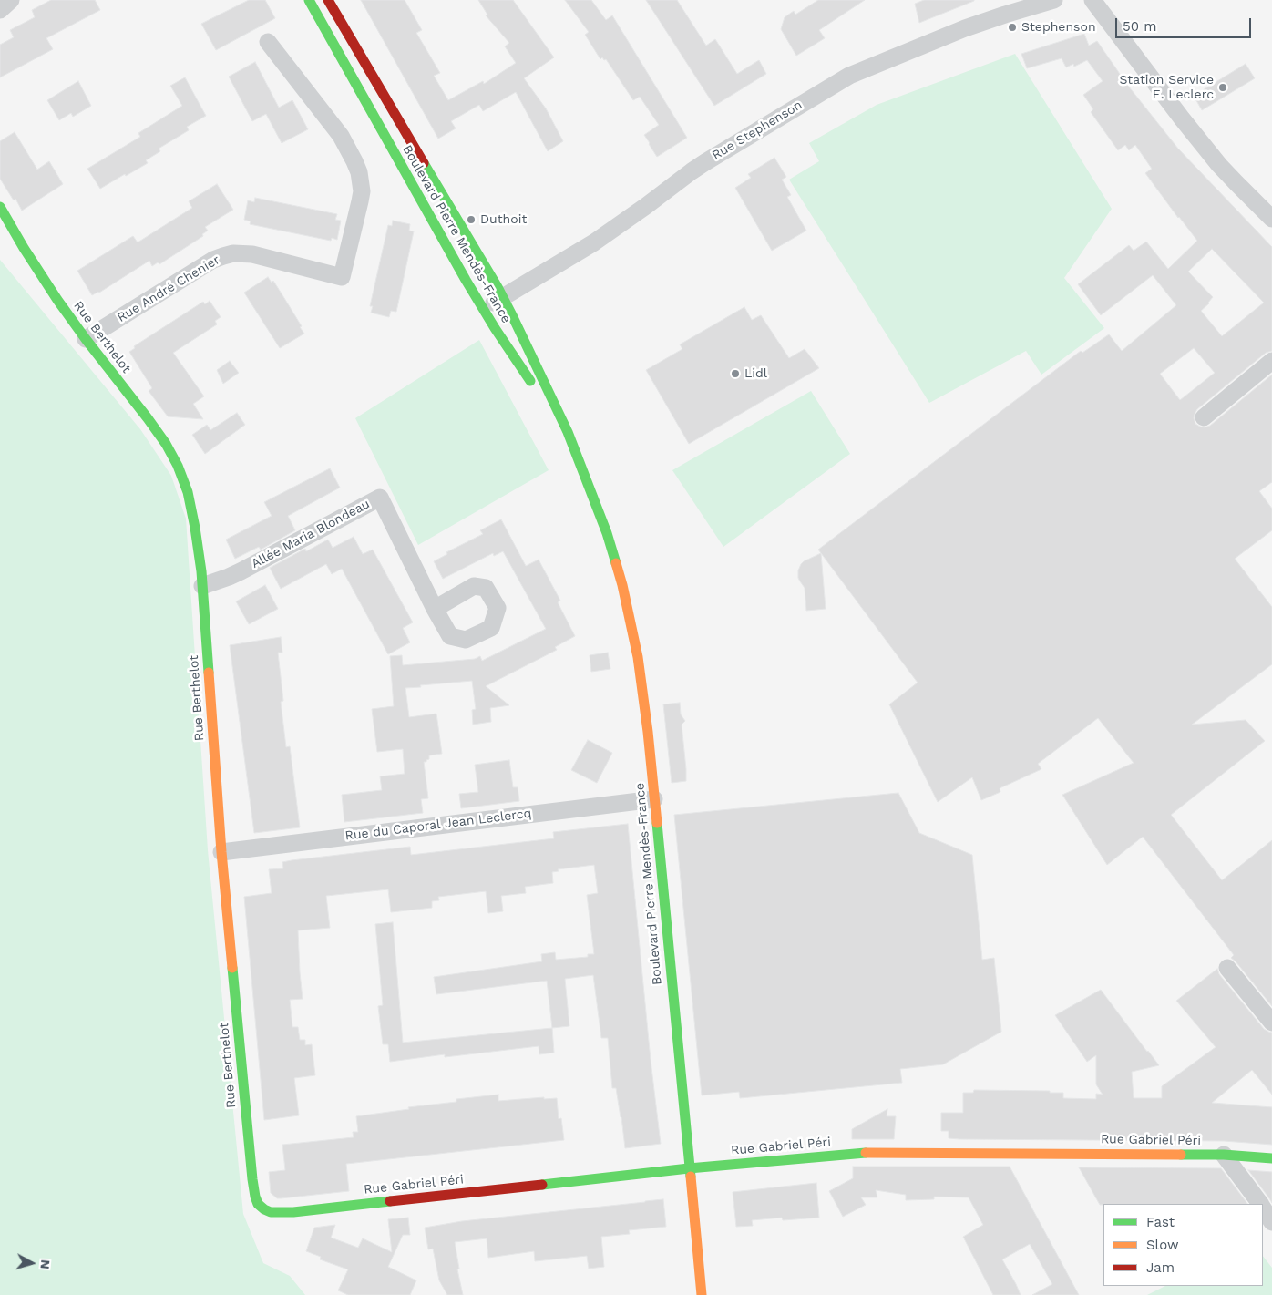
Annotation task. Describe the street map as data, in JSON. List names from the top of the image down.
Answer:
{
  "streets": {
    "street": [
      "Rue Stephenson",
      "Boulevard Pierre Mendès-France",
      "Rue André Chenier",
      "Rue Berthelot",
      "Allée Maria Blondeau",
      "Rue du Caporal Jean Leclercq",
      "Rue Gabriel Péri"
    ]
  },
  "crossings": [
    ["Rue Stephenson", "Boulevard Pierre Mendès-France"],
    ["Boulevard Pierre Mendès-France", "Rue du Caporal Jean Leclercq"],
    ["Boulevard Pierre Mendès-France", "Rue Gabriel Péri"],
    ["Rue André Chenier", "Rue Berthelot"],
    ["Rue Berthelot", "Allée Maria Blondeau"],
    ["Rue Berthelot", "Rue du Caporal Jean Leclercq"],
    ["Rue Berthelot", "Rue Gabriel Péri"]
  ],
  "places": [
    "Stephenson",
    "Station Service E. Leclerc",
    "Duthoit",
    "Lidl"
  ],
  "legend": ["Fast", "Slow", "Jam"],
  "scale_bar": "50 m",
  "north": "right"
}
